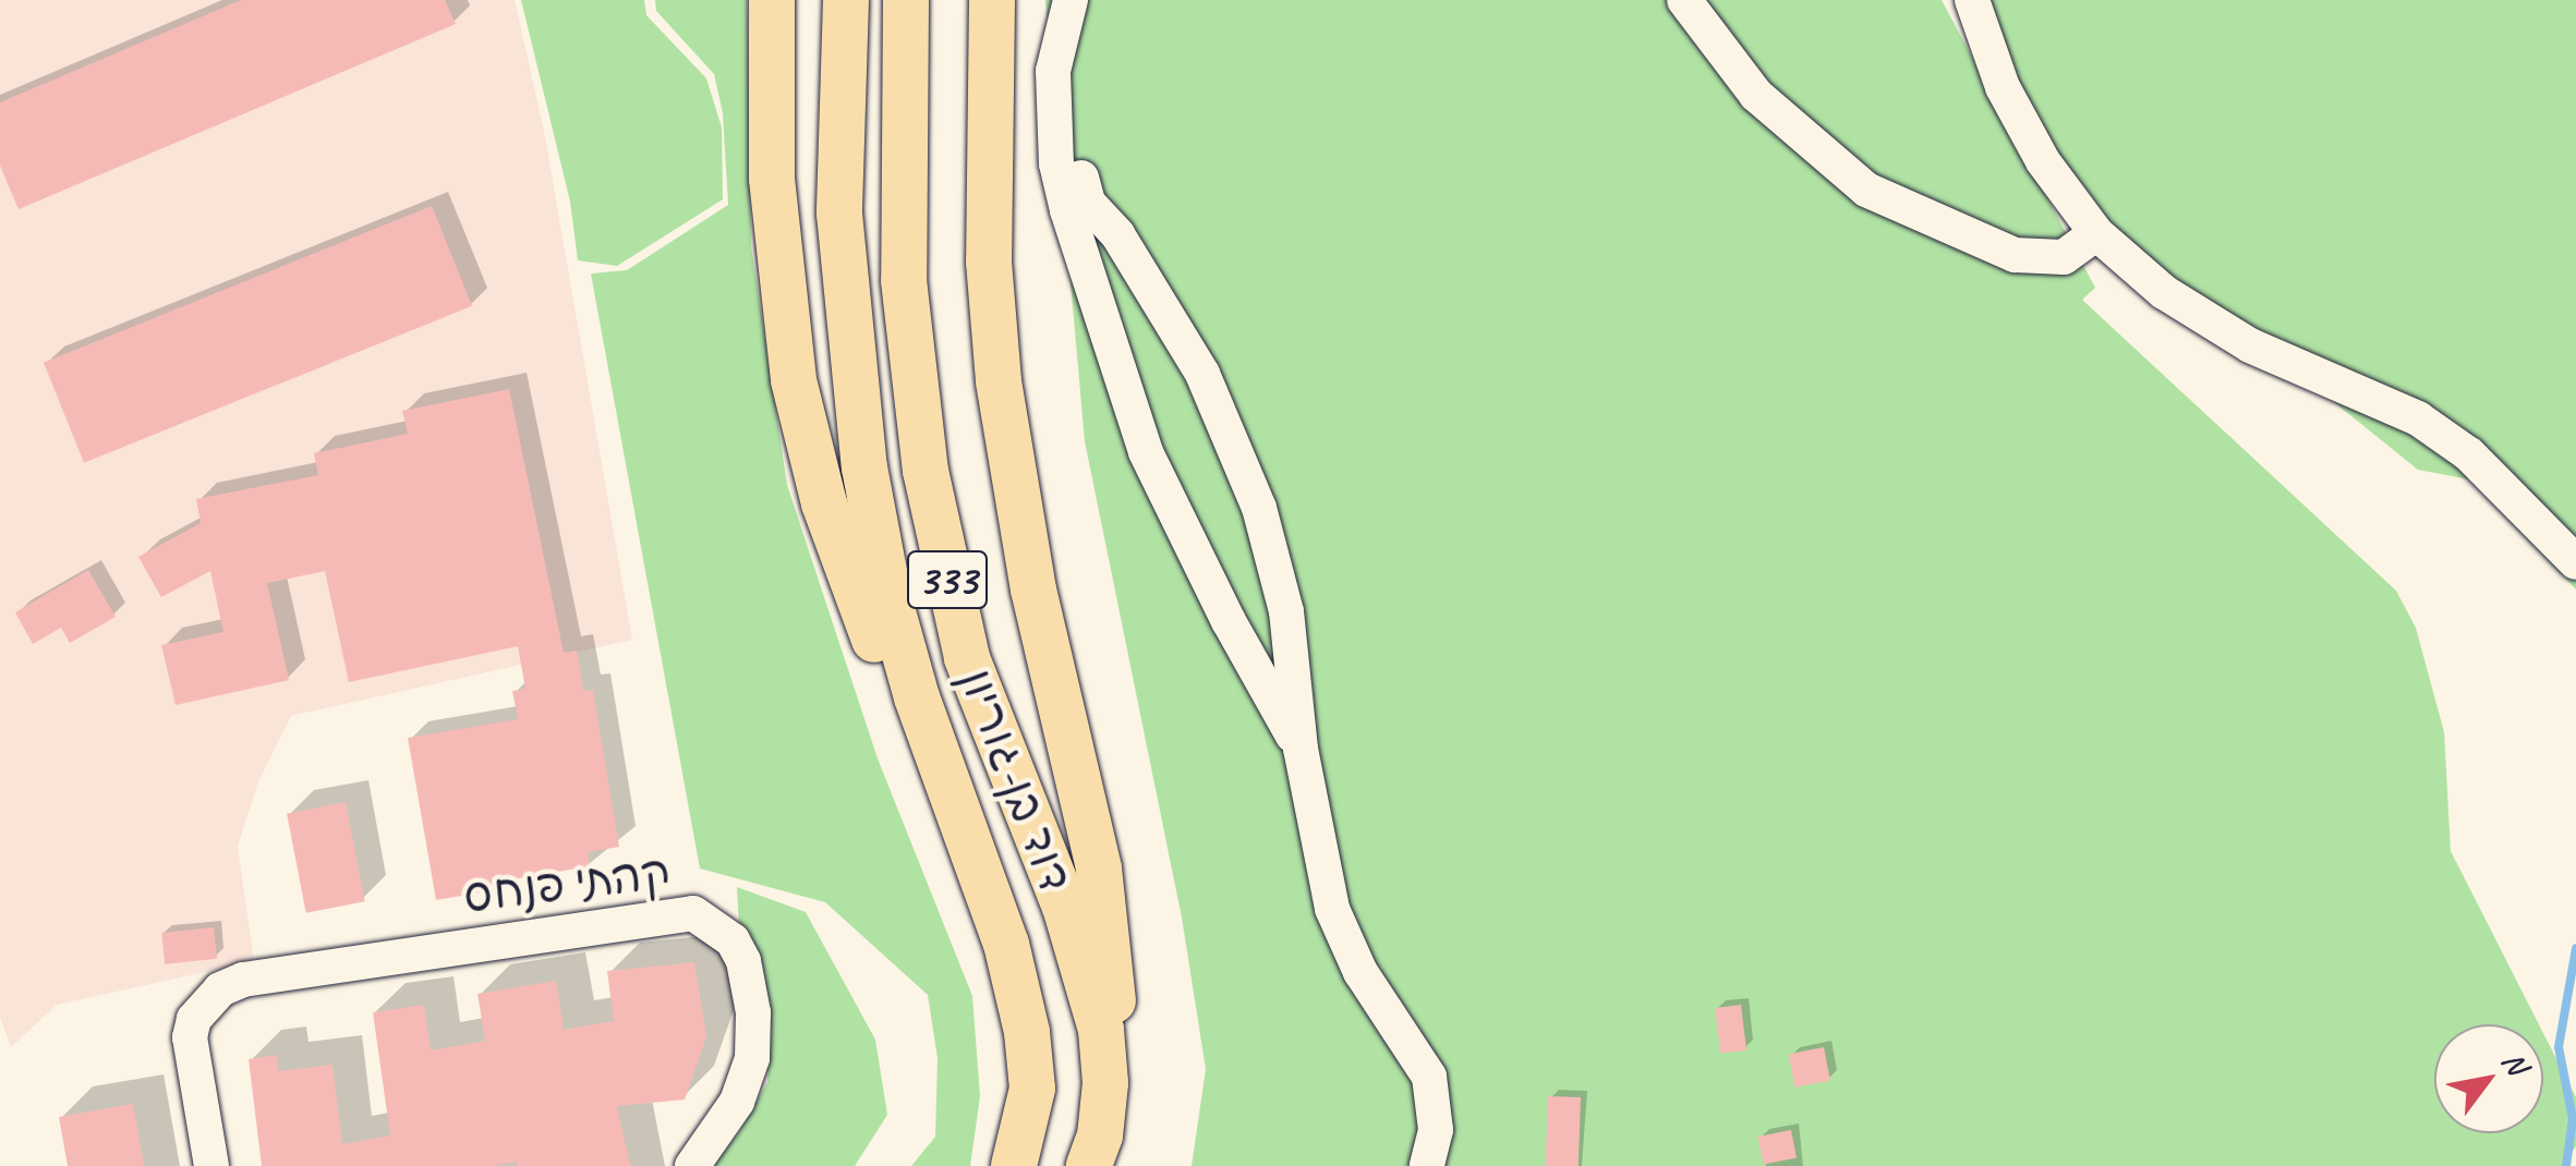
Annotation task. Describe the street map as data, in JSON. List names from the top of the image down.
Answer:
{
  "streets": {
    "main road": ["333", "דוד בן-גוריון"],
    "street": ["קהתי פנחס"]
  },
  "north": "top right"
}
